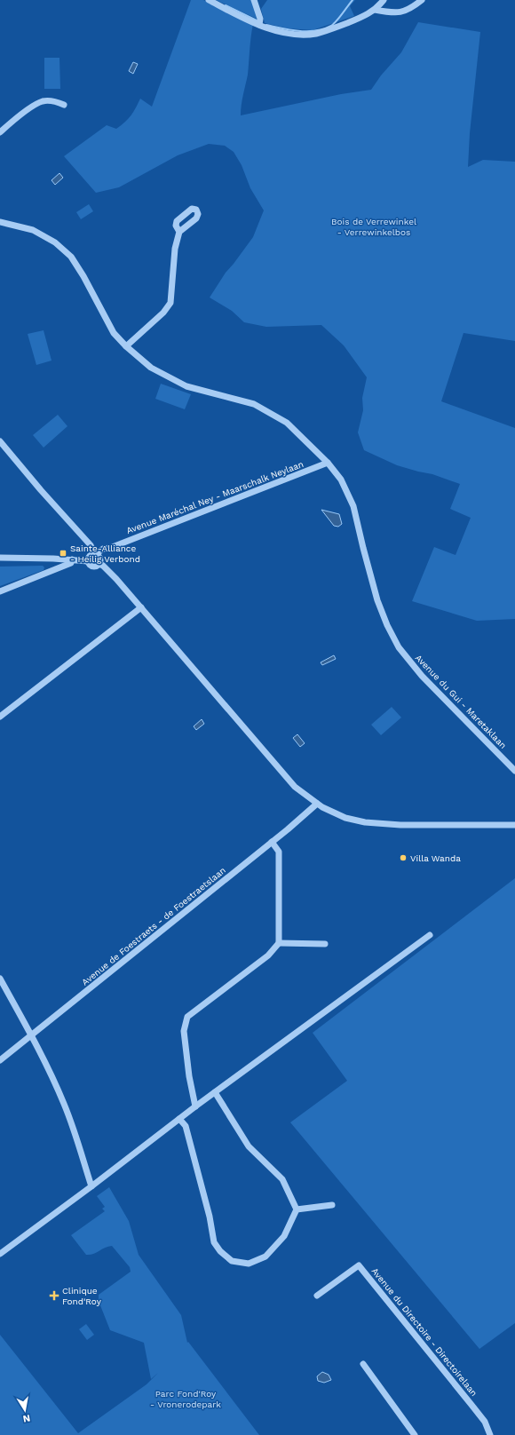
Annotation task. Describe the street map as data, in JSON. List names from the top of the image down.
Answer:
{
  "streets": {
    "street": [
      "Avenue Maréchal Ney - Maarschalk Neylaan",
      "Avenue du Gui - Maretaklaan",
      "Avenue de Foestraets - de Foestraetslaan",
      "Avenue du Directoire - Directoirelaan"
    ]
  },
  "crossings": [
    ["Avenue Maréchal Ney - Maarschalk Neylaan", "Avenue du Gui - Maretaklaan"]
  ],
  "parks": ["Bois de Verrewinkel - Verrewinkelbos", "Parc Fond'Roy - Vronerodepark"],
  "places": {
    "transit": ["Sainte-Alliance - Heilig Verbond"],
    "other": ["Villa Wanda"],
    "health": ["Clinique Fond'Roy"]
  },
  "north": "bottom"
}
